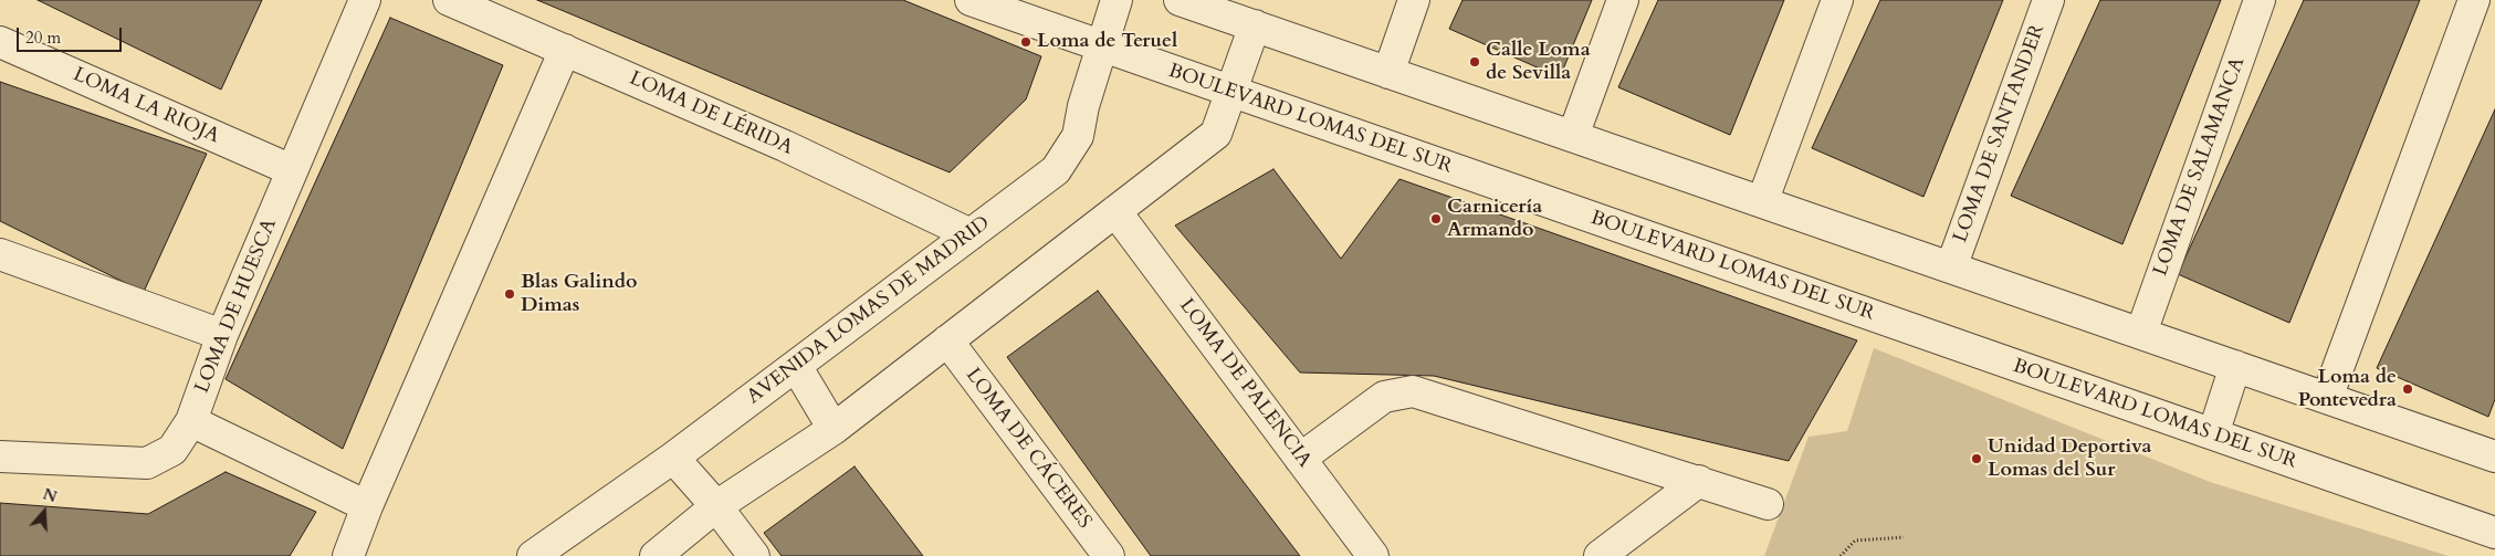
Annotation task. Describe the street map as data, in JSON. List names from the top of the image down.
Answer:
{
  "streets": {
    "street": [
      "LOMA LA RIOJA",
      "LOMA DE LÉRIDA",
      "BOULEVARD LOMAS DEL SUR",
      "LOMA DE SANTANDER",
      "LOMA DE SALAMANCA",
      "LOMA DE HUESCA",
      "AVENIDA LOMAS DE MADRID",
      "LOMA DE PALENCIA",
      "LOMA DE CÁCERES"
    ]
  },
  "crossings": [
    ["LOMA LA RIOJA", "LOMA DE HUESCA"],
    ["LOMA DE LÉRIDA", "AVENIDA LOMAS DE MADRID"],
    ["BOULEVARD LOMAS DEL SUR", "AVENIDA LOMAS DE MADRID"]
  ],
  "places": [
    "Loma de Teruel",
    "Calle Loma de Sevilla",
    "Carnicería Armando",
    "Blas Galindo Dimas",
    "Loma de Pontevedra",
    "Unidad Deportiva Lomas del Sur"
  ],
  "scale_bar": "20 m",
  "north": "top"
}
